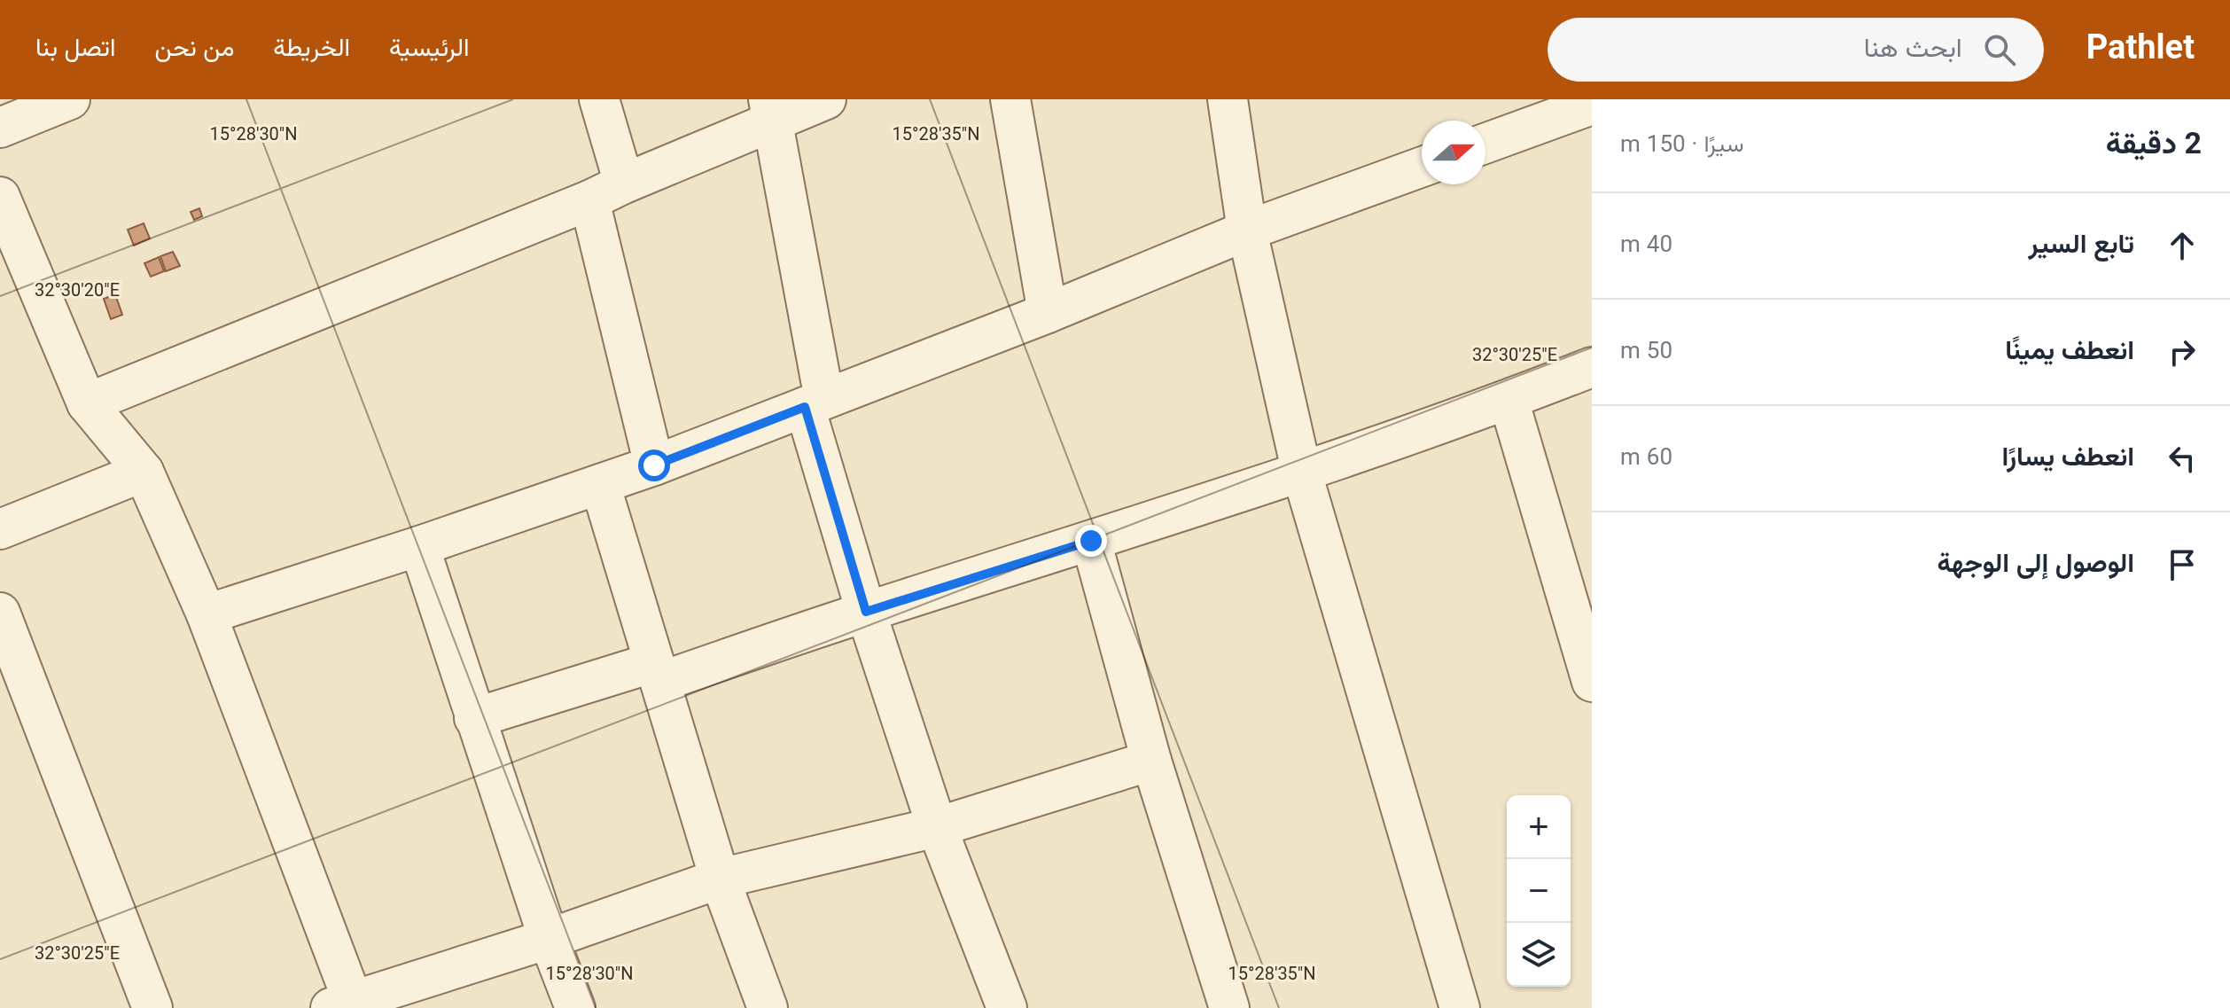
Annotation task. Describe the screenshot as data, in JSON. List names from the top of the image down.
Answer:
{
  "north": "right",
  "page": {
    "header": "Pathlet",
    "search": "ابحث هنا",
    "nav": [
      "الرئيسية",
      "الخريطة",
      "من نحن",
      "اتصل بنا"
    ],
    "heading": ["2 دقيقة", "سيرًا · 150 m"],
    "list": [
      ["تابع السير", "40 m"],
      ["انعطف يمينًا", "50 m"],
      ["انعطف يسارًا", "60 m"],
      "الوصول إلى الوجهة"
    ],
    "map_buttons": ["+", "−"]
  },
  "coordinates": [
    "15°28'30\"N",
    "15°28'35\"N",
    "32°30'20\"E",
    "32°30'25\"E"
  ]
}
